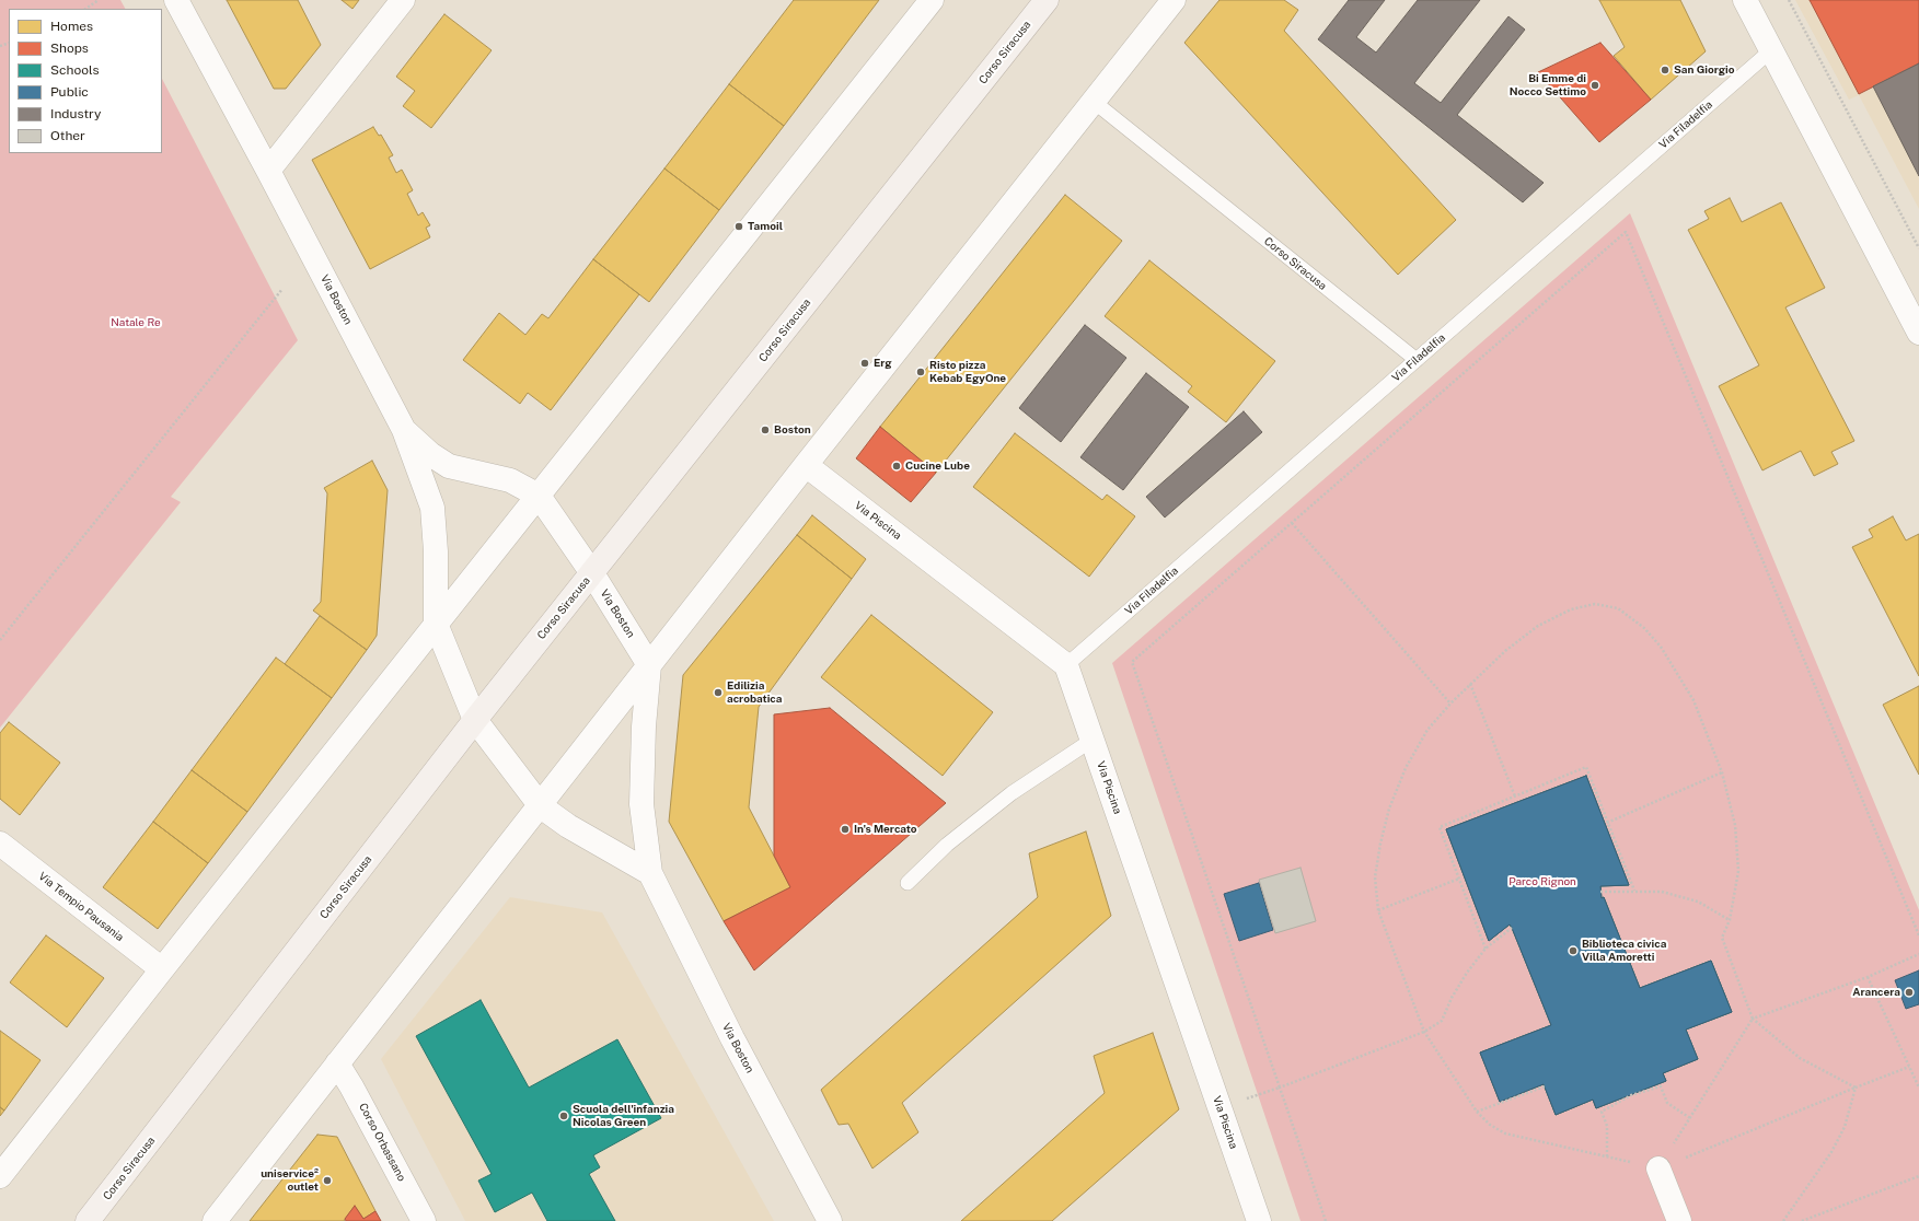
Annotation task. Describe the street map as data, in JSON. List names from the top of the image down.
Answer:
{
  "streets": {
    "main road": ["Corso Siracusa"],
    "street": [
      "Via Boston",
      "Via Piscina",
      "Via Tempio Pausania",
      "Corso Orbassano"
    ],
    "lane": ["Via Filadelfia"]
  },
  "crossings": [
    ["Corso Siracusa", "Via Filadelfia"],
    ["Corso Siracusa", "Via Boston"],
    ["Via Filadelfia", "Via Piscina"]
  ],
  "parks": ["Natale Re", "Parco Rignon"],
  "places": [
    "San Giorgio",
    "Bi Emme di Nocco Settimo",
    "Tamoil",
    "Erg",
    "Risto pizza Kebab EgyOne",
    "Boston",
    "Cucine Lube",
    "Edilizia acrobatica",
    "In's Mercato",
    "Biblioteca civica Villa Amoretti",
    "Arancera",
    "Scuola dell'infanzia Nicolas Green",
    "uniservice² outlet"
  ],
  "legend": [
    "Homes",
    "Shops",
    "Schools",
    "Public",
    "Industry",
    "Other"
  ]
}
